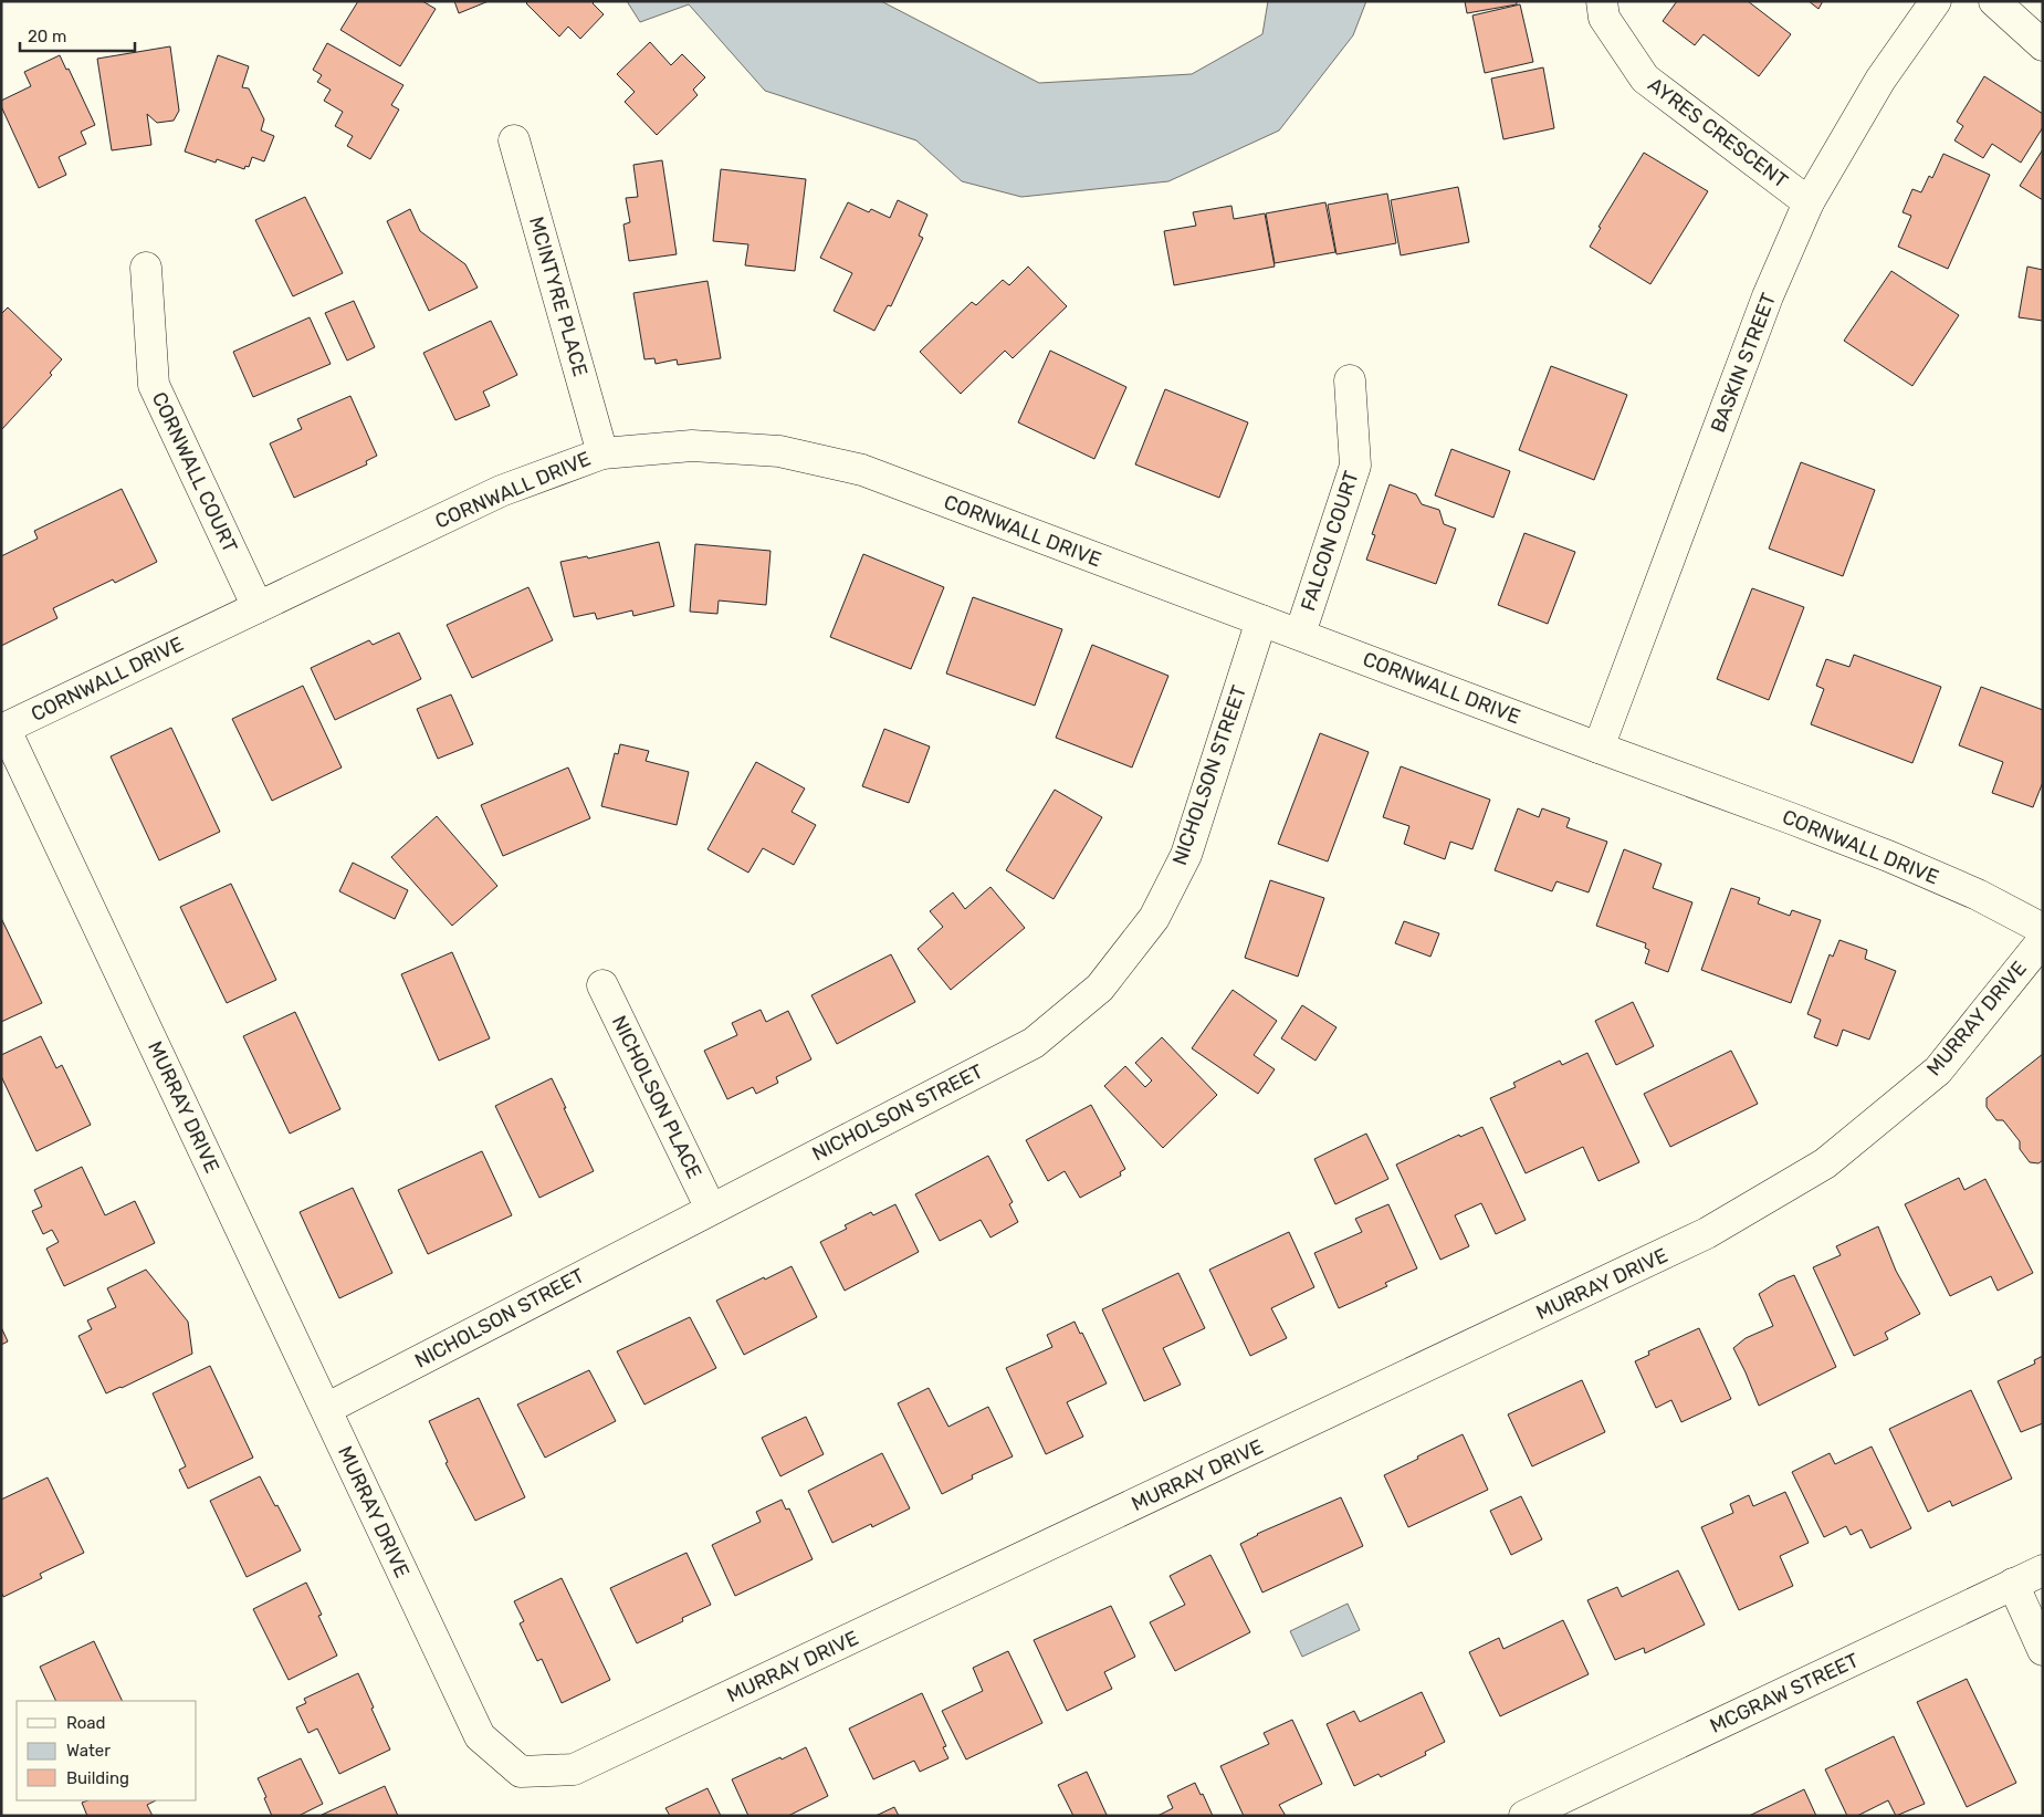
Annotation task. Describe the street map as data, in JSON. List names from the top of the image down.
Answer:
{
  "streets": {
    "street": [
      "AYRES CRESCENT",
      "MCINTYRE PLACE",
      "BASKIN STREET",
      "CORNWALL COURT",
      "CORNWALL DRIVE",
      "FALCON COURT",
      "NICHOLSON STREET",
      "MURRAY DRIVE",
      "NICHOLSON PLACE",
      "MCGRAW STREET"
    ]
  },
  "crossings": [
    ["AYRES CRESCENT", "BASKIN STREET"],
    ["MCINTYRE PLACE", "CORNWALL DRIVE"],
    ["BASKIN STREET", "CORNWALL DRIVE"],
    ["CORNWALL COURT", "CORNWALL DRIVE"],
    ["CORNWALL DRIVE", "FALCON COURT"],
    ["CORNWALL DRIVE", "NICHOLSON STREET"],
    ["CORNWALL DRIVE", "MURRAY DRIVE"],
    ["NICHOLSON STREET", "MURRAY DRIVE"],
    ["NICHOLSON STREET", "NICHOLSON PLACE"]
  ],
  "legend": ["Road", "Water", "Building"],
  "scale_bar": "20 m"
}
